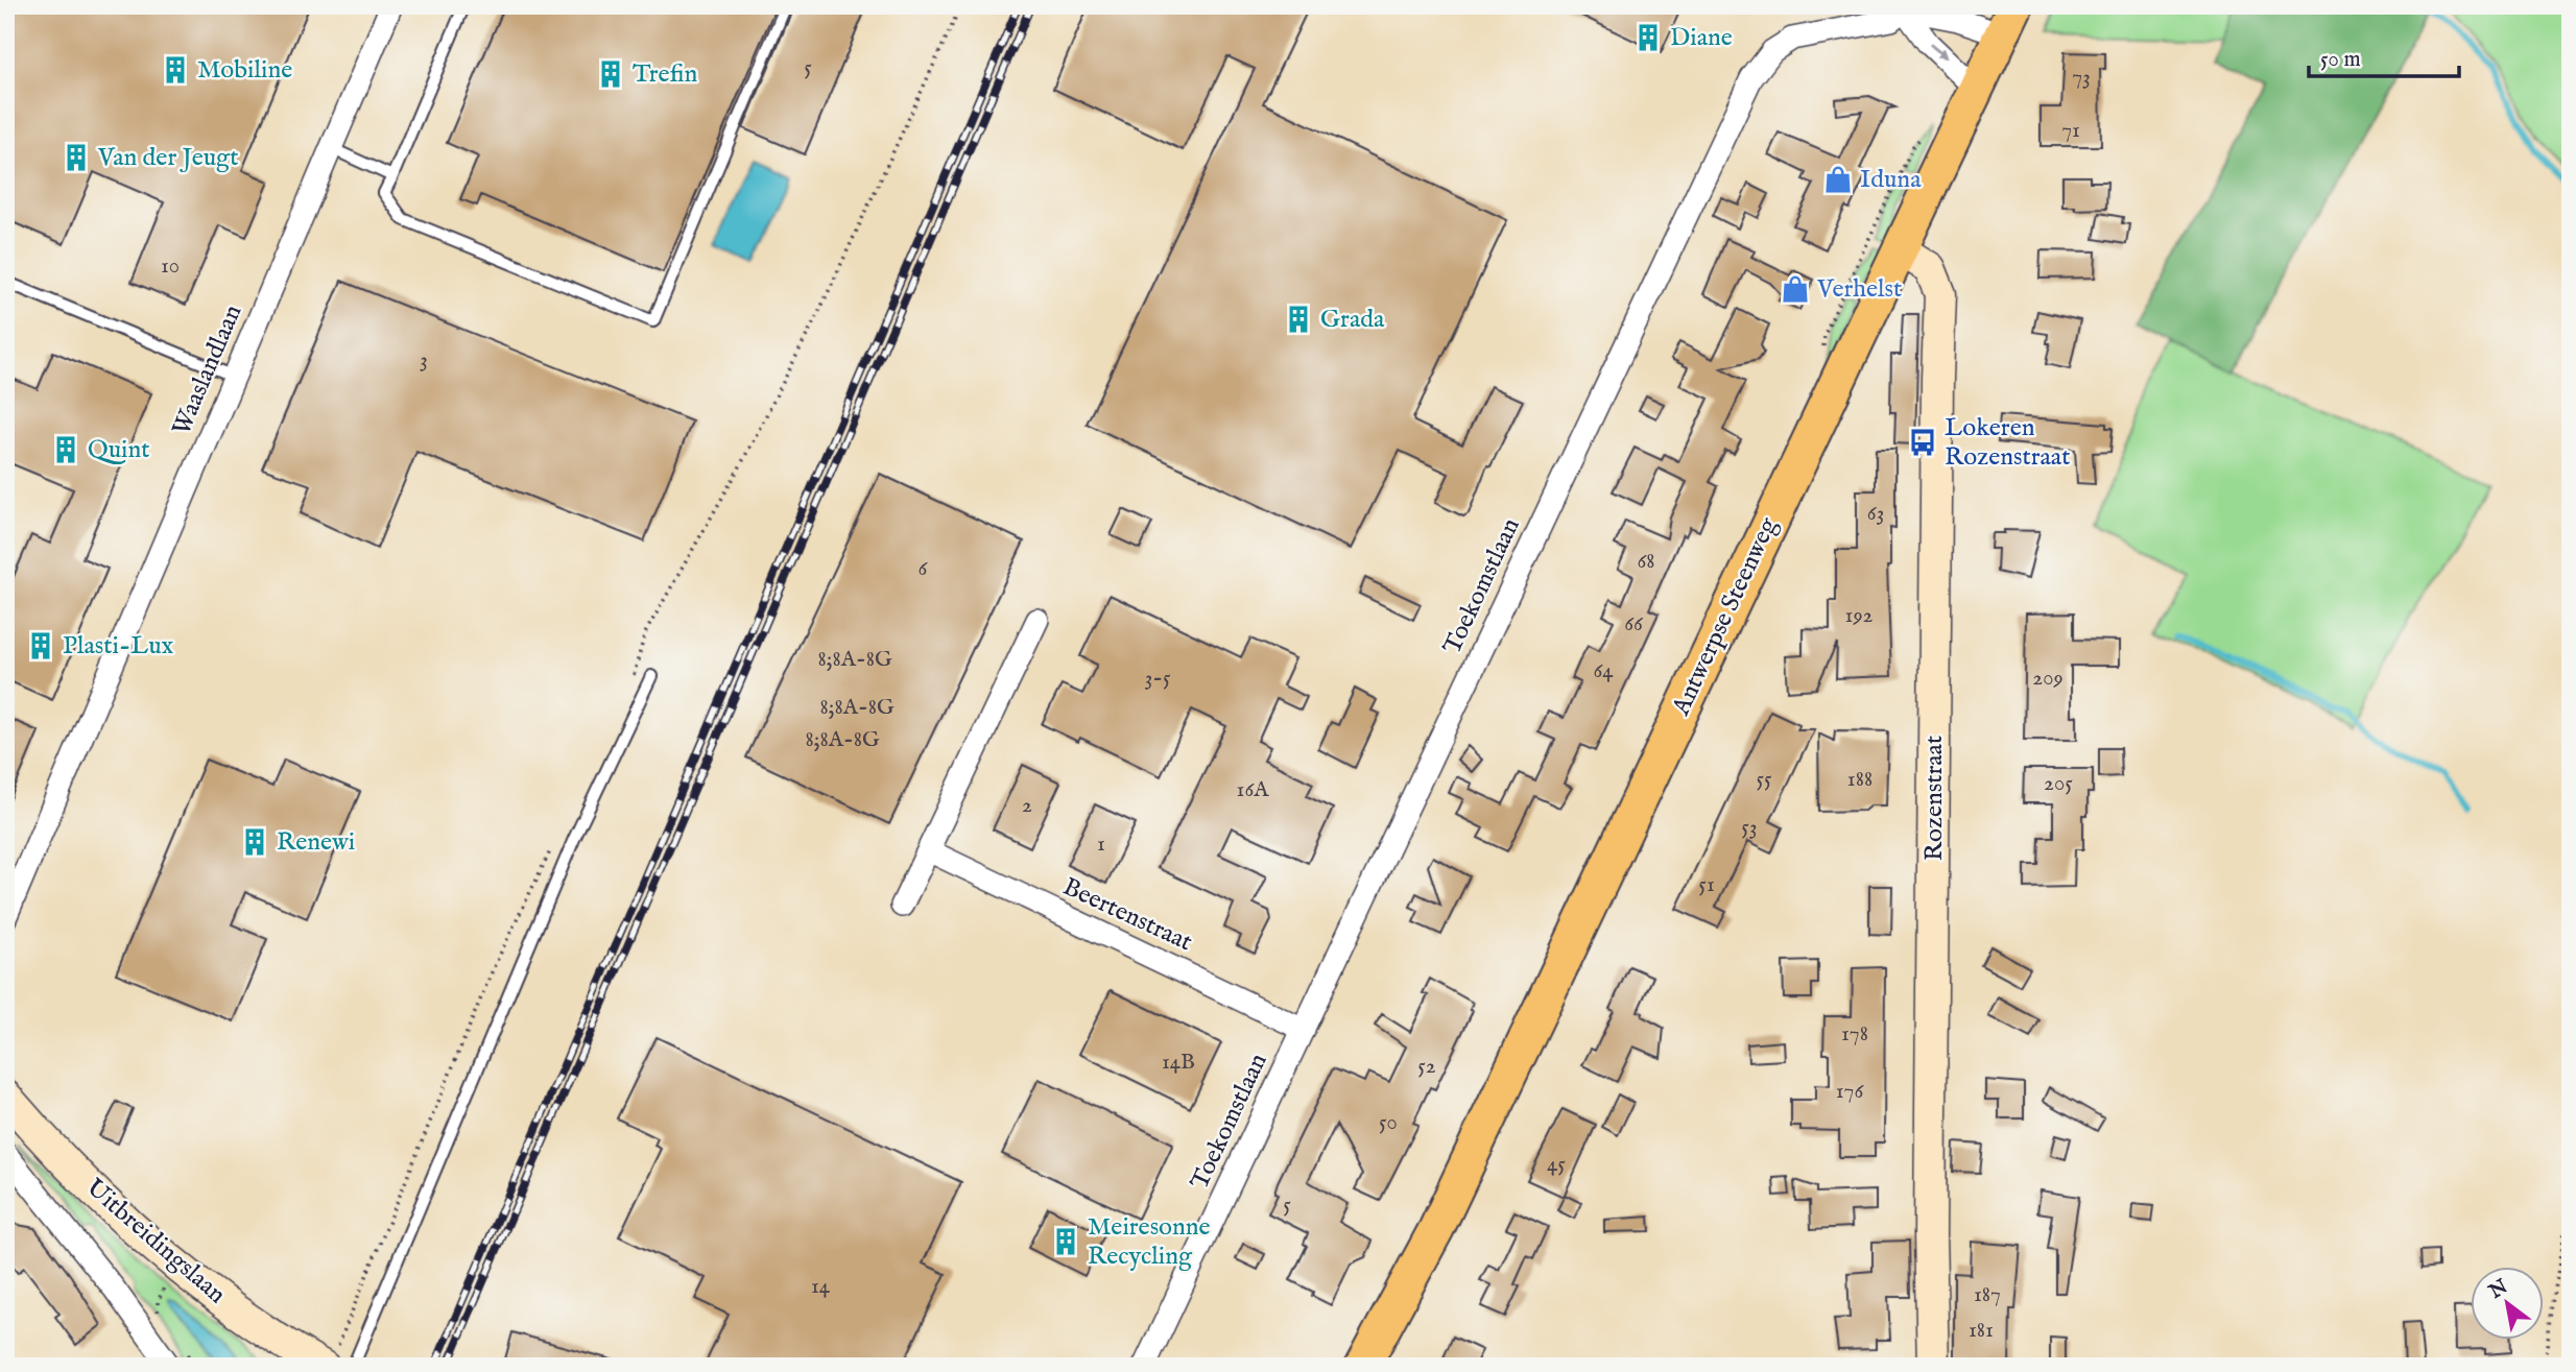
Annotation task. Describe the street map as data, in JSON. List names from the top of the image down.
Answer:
{
  "streets": {
    "main road": ["Antwerpse Steenweg"],
    "street": [
      "Waaslandlaan",
      "Toekomstlaan",
      "Rozenstraat",
      "Beertenstraat",
      "Uitbreidingslaan"
    ]
  },
  "crossings": [
    ["Toekomstlaan", "Beertenstraat"],
    ["Antwerpse Steenweg", "Rozenstraat"]
  ],
  "places": {
    "building": [
      "Diane",
      "Mobiline",
      "Trefin",
      "Van der Jeugt",
      "Grada",
      "Quint",
      "Plasti-Lux",
      "Renewi",
      "Meiresonne Recycling"
    ],
    "shop": ["Iduna", "Verhelst"],
    "bus stop": ["Lokeren Rozenstraat"]
  },
  "house_numbers": [
    "5",
    "73",
    "71",
    "10",
    "3",
    "63",
    "68",
    "6",
    "192",
    "66",
    "8;8A-8G",
    "64",
    "3-5",
    "209",
    "8;8A-8G",
    "8;8A-8G",
    "55",
    "188",
    "205",
    "16A",
    "2",
    "53",
    "1",
    "51",
    "178",
    "14B",
    "52",
    "176",
    "50",
    "45",
    "5",
    "14",
    "187",
    "181"
  ],
  "scale_bar": "50 m",
  "north": "top left"
}
